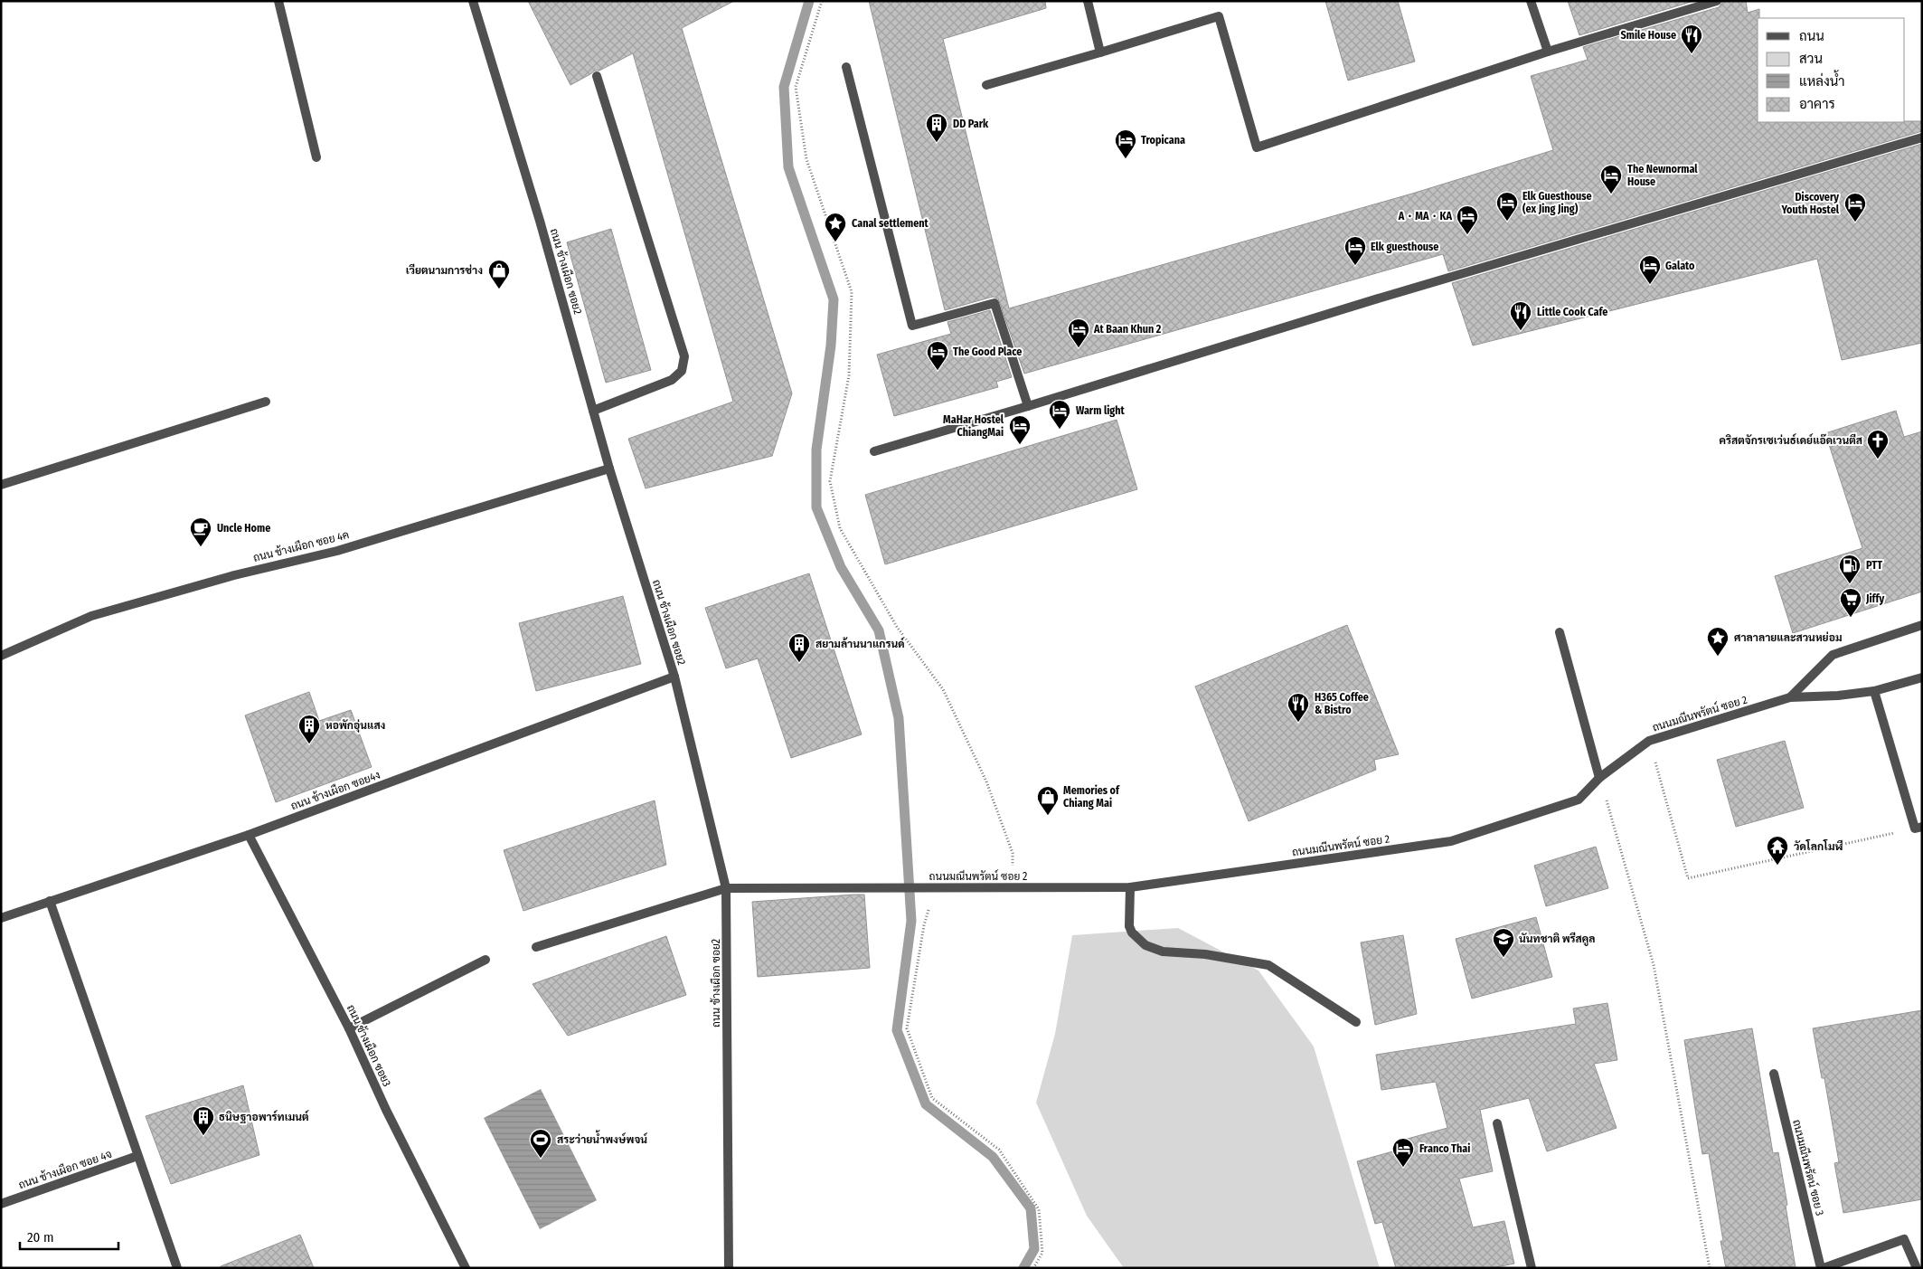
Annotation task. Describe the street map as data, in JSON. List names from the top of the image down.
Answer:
{
  "streets": {
    "street": [
      "ถนน ช้างเผือก ซอย2",
      "ถนน ช้างเผือก ซอย 4ค",
      "ถนนมณีนพรัตน์ ซอย 2",
      "ถนน ช้างเผือก ซอย4ง",
      "ถนน ช้างเผือก ซอย3",
      "ถนนมณีนพรัตน์ ซอย 3",
      "ถนน ช้างเผือก ซอย 4จ"
    ]
  },
  "crossings": [
    ["ถนน ช้างเผือก ซอย2", "ถนน ช้างเผือก ซอย 4ค"],
    ["ถนน ช้างเผือก ซอย2", "ถนนมณีนพรัตน์ ซอย 2"],
    ["ถนน ช้างเผือก ซอย2", "ถนน ช้างเผือก ซอย4ง"],
    ["ถนน ช้างเผือก ซอย4ง", "ถนน ช้างเผือก ซอย3"]
  ],
  "places": {
    "restaurant": ["Smile House", "Little Cook Cafe", "H365 Coffee & Bistro"],
    "building": [
      "DD Park",
      "สยามล้านนาแกรนด์",
      "หอพักอุ่นแสง",
      "ธนิษฐาอพาร์ทเมนต์"
    ],
    "hotel": [
      "Tropicana",
      "The Newnormal House",
      "Elk Guesthouse (ex Jing Jing)",
      "Discovery Youth Hostel",
      "A・MA・KA",
      "Elk guesthouse",
      "Galato",
      "At Baan Khun 2",
      "The Good Place",
      "Warm light",
      "MaHar Hostel ChiangMai",
      "Franco Thai"
    ],
    "place": ["Canal settlement", "ศาลาลายและสวนหย่อม"],
    "shop": ["เวียตนามการช่าง", "Memories of Chiang Mai"],
    "church": ["คริสตจักรเซเว่นธ์เดย์แอ๊ดเวนตีส"],
    "cafe": ["Uncle Home"],
    "fuel station": ["PTT"],
    "supermarket": ["Jiffy"],
    "temple": ["วัดโลกโมฬี"],
    "school or university": ["นันทชาติ พรีสคูล"],
    "sports": ["สระว่ายน้ำพงษ์พจน์"]
  },
  "legend": [
    "ถนน",
    "สวน",
    "แหล่งน้ำ",
    "อาคาร"
  ],
  "scale_bar": "20 m"
}
